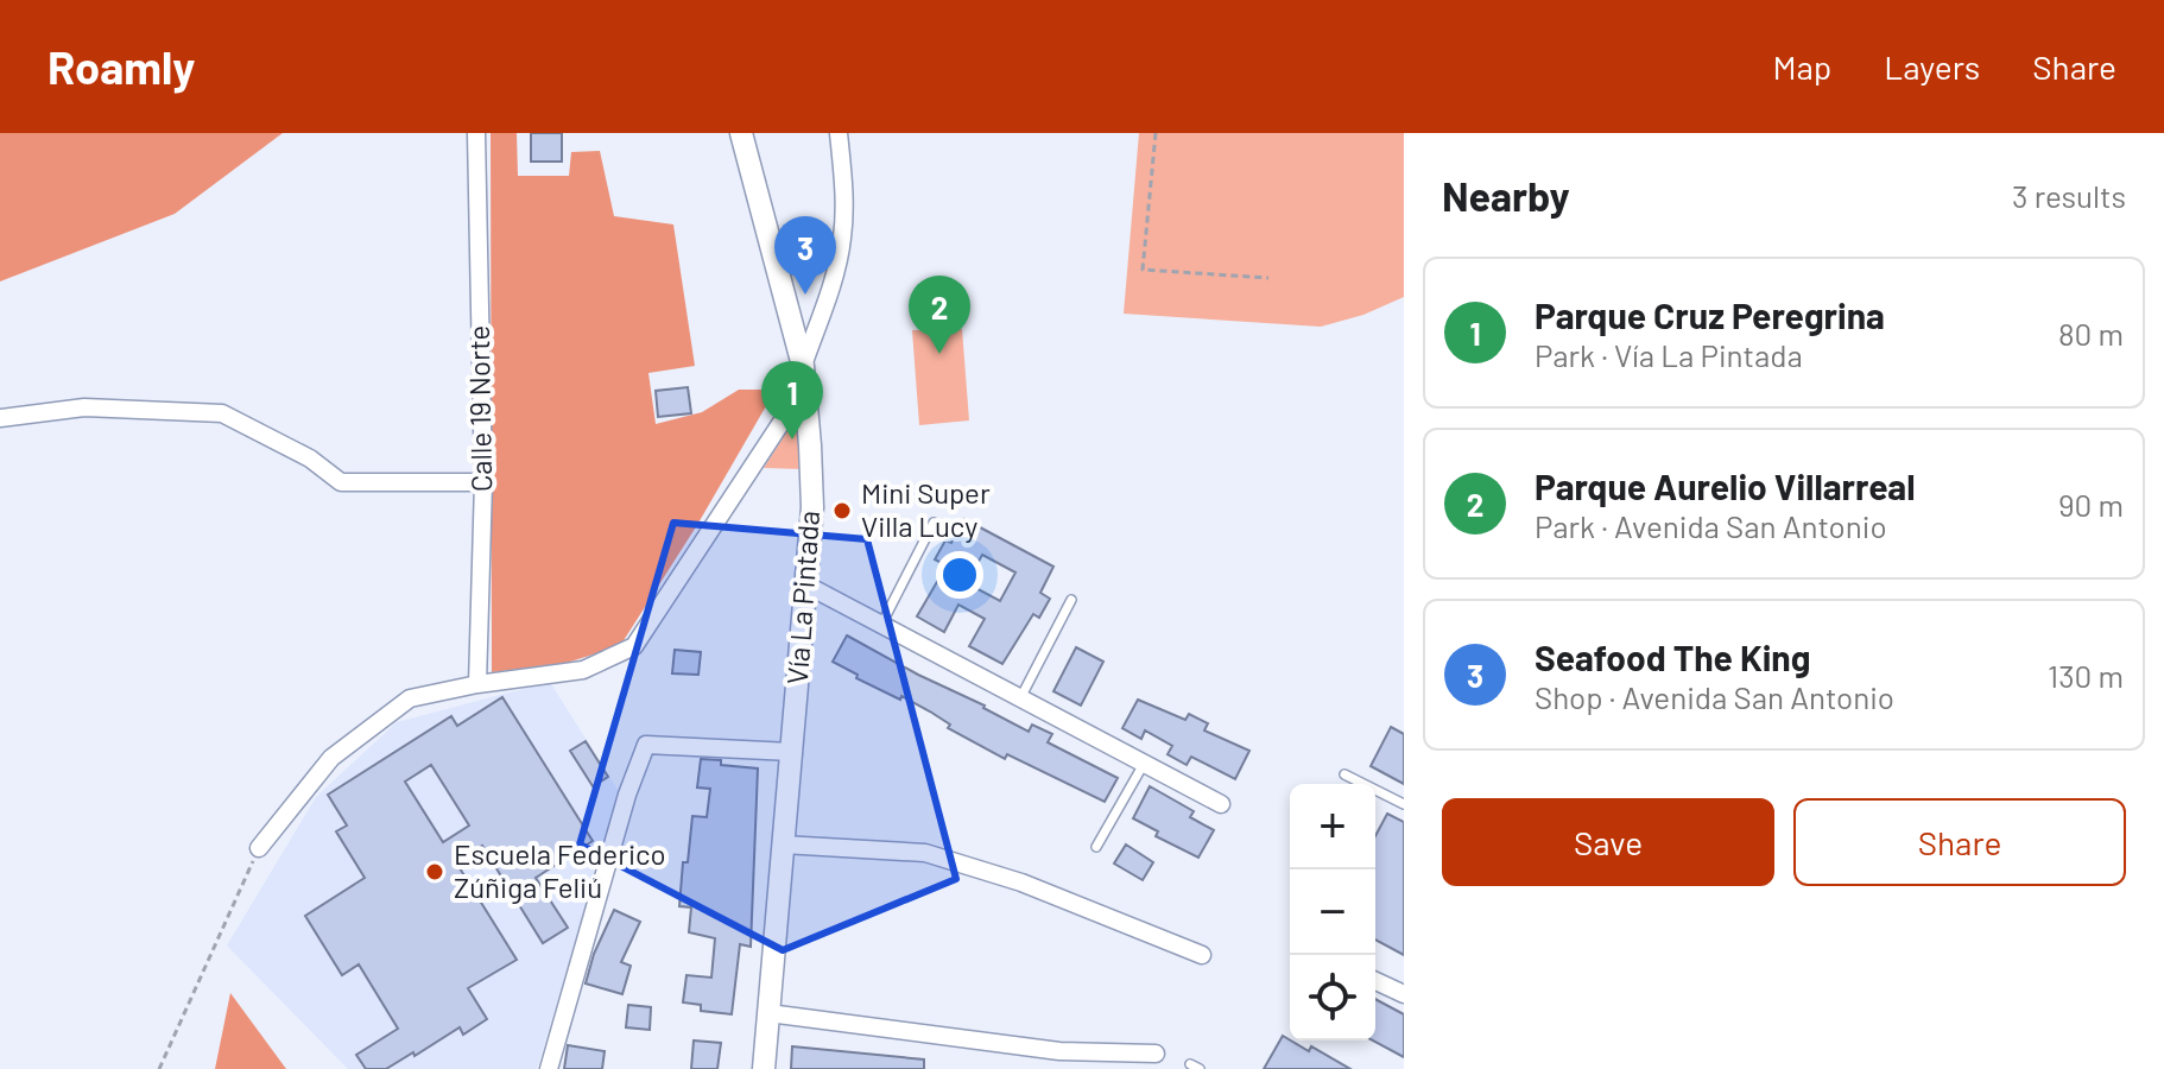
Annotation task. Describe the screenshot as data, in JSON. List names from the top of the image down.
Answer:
{
  "streets": {
    "main road": ["Vía La Pintada"],
    "street": ["Calle 19 Norte"]
  },
  "places": ["Mini Super Villa Lucy", "Escuela Federico Zúñiga Feliú"],
  "page": {
    "header": "Roamly",
    "nav": ["Map", "Layers", "Share"],
    "heading": ["Nearby", "3 results"],
    "pins": ["3", "2", "1"],
    "list": [
      {
        "mark": "1",
        "name": "Parque Cruz Peregrina",
        "note": "Park · Vía La Pintada",
        "value": "80 m"
      },
      {
        "mark": "2",
        "name": "Parque Aurelio Villarreal",
        "note": "Park · Avenida San Antonio",
        "value": "90 m"
      },
      {
        "mark": "3",
        "name": "Seafood The King",
        "note": "Shop · Avenida San Antonio",
        "value": "130 m"
      }
    ],
    "buttons": ["Save", "Share"],
    "map_buttons": ["+", "−"]
  }
}
